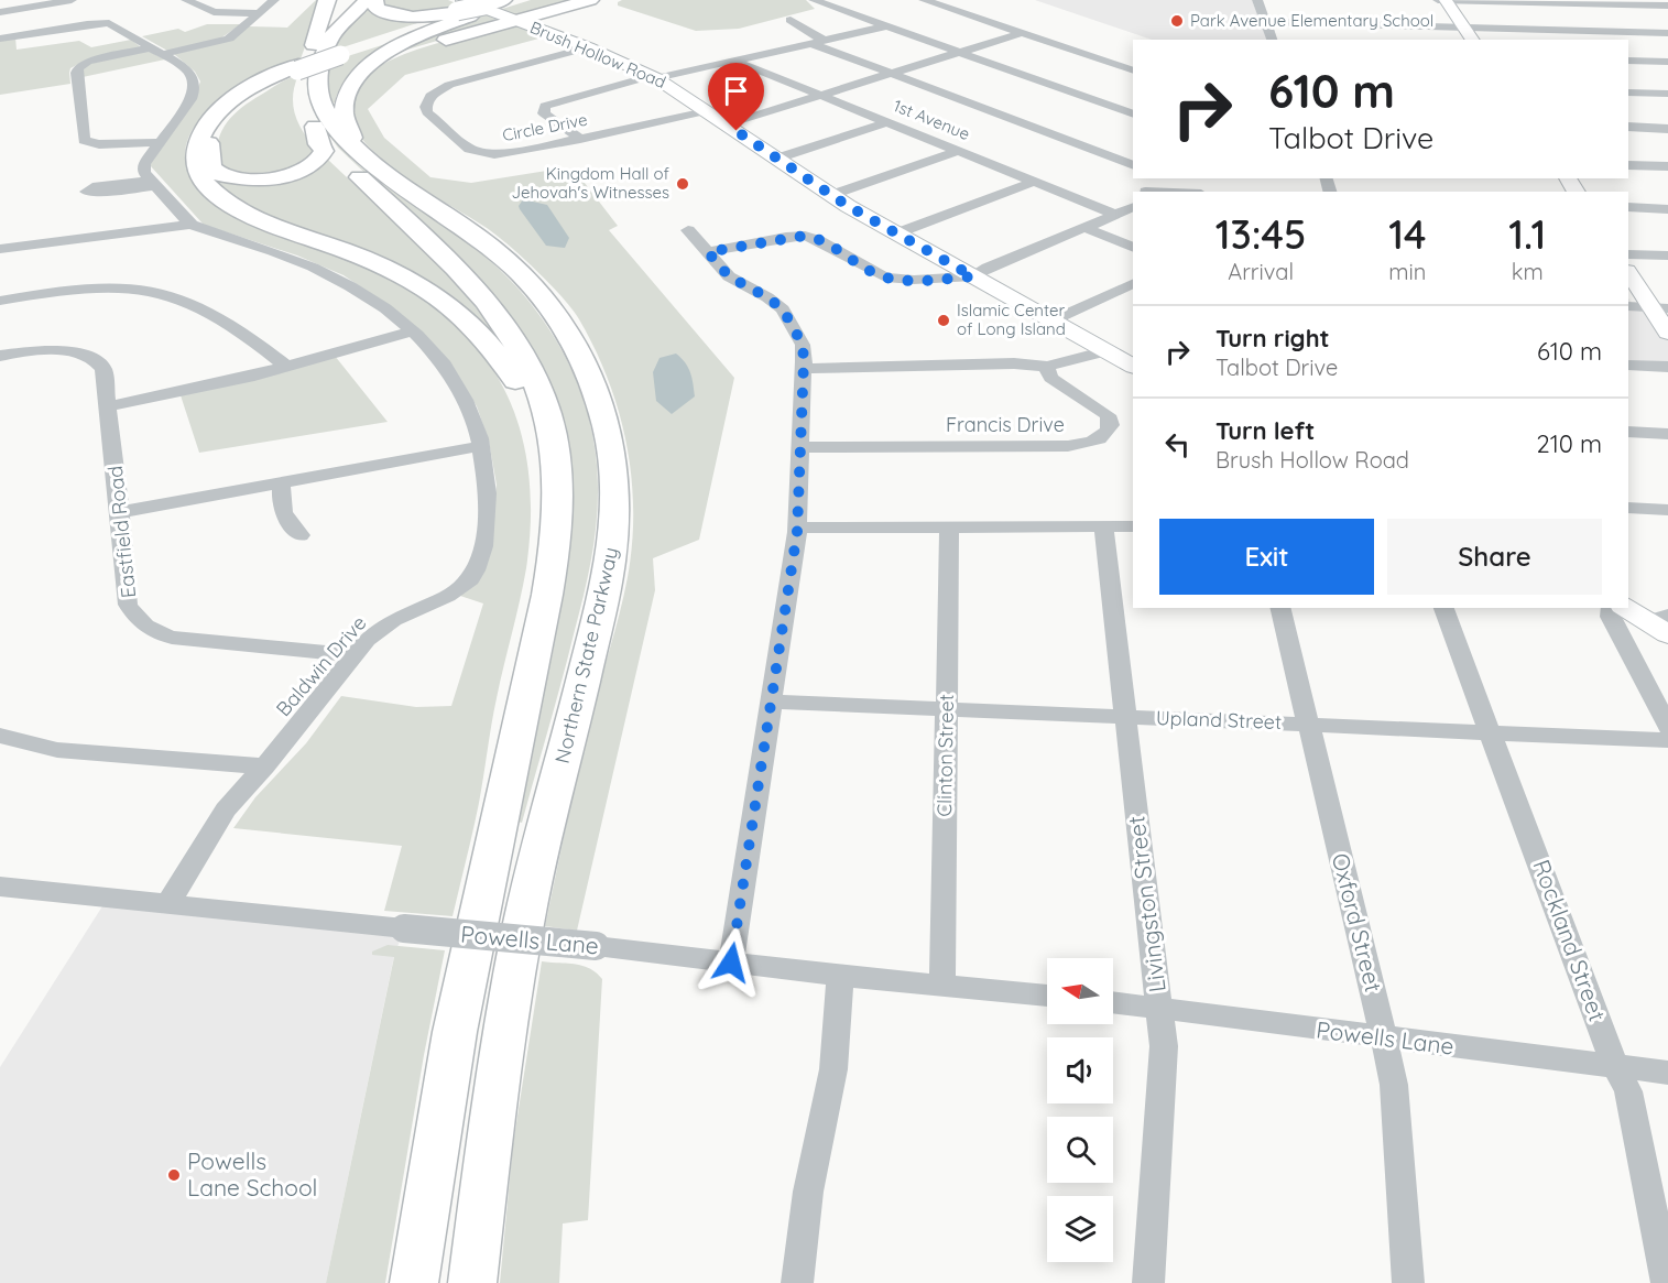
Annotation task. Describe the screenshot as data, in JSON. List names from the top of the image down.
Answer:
{
  "streets": {
    "highway": ["Northern State Parkway"],
    "main road": ["Brush Hollow Road"],
    "street": [
      "1st Avenue",
      "Circle Drive",
      "Francis Drive",
      "Eastfield Road",
      "Baldwin Drive",
      "Upland Street",
      "Clinton Street",
      "Livingston Street",
      "Oxford Street",
      "Powells Lane",
      "Rockland Street"
    ]
  },
  "crossings": [
    ["Brush Hollow Road", "Circle Drive"],
    ["Eastfield Road", "Baldwin Drive"],
    ["Baldwin Drive", "Powells Lane"],
    ["Upland Street", "Clinton Street"],
    ["Upland Street", "Livingston Street"],
    ["Upland Street", "Oxford Street"],
    ["Upland Street", "Rockland Street"],
    ["Clinton Street", "Powells Lane"],
    ["Livingston Street", "Powells Lane"],
    ["Oxford Street", "Powells Lane"],
    ["Powells Lane", "Rockland Street"]
  ],
  "places": [
    "Park Avenue Elementary School",
    "Kingdom Hall of Jehovah's Witnesses",
    "Islamic Center of Long Island",
    "Powells Lane School"
  ],
  "north": "left",
  "page": {
    "turn": ["610 m", "Talbot Drive"],
    "eta": [
      "13:45",
      "Arrival",
      "14",
      "min",
      "1.1",
      "km"
    ],
    "list": [
      {
        "name": "Turn right",
        "note": "Talbot Drive",
        "value": "610 m"
      },
      {
        "name": "Turn left",
        "note": "Brush Hollow Road",
        "value": "210 m"
      }
    ],
    "buttons": ["Exit", "Share"]
  }
}
